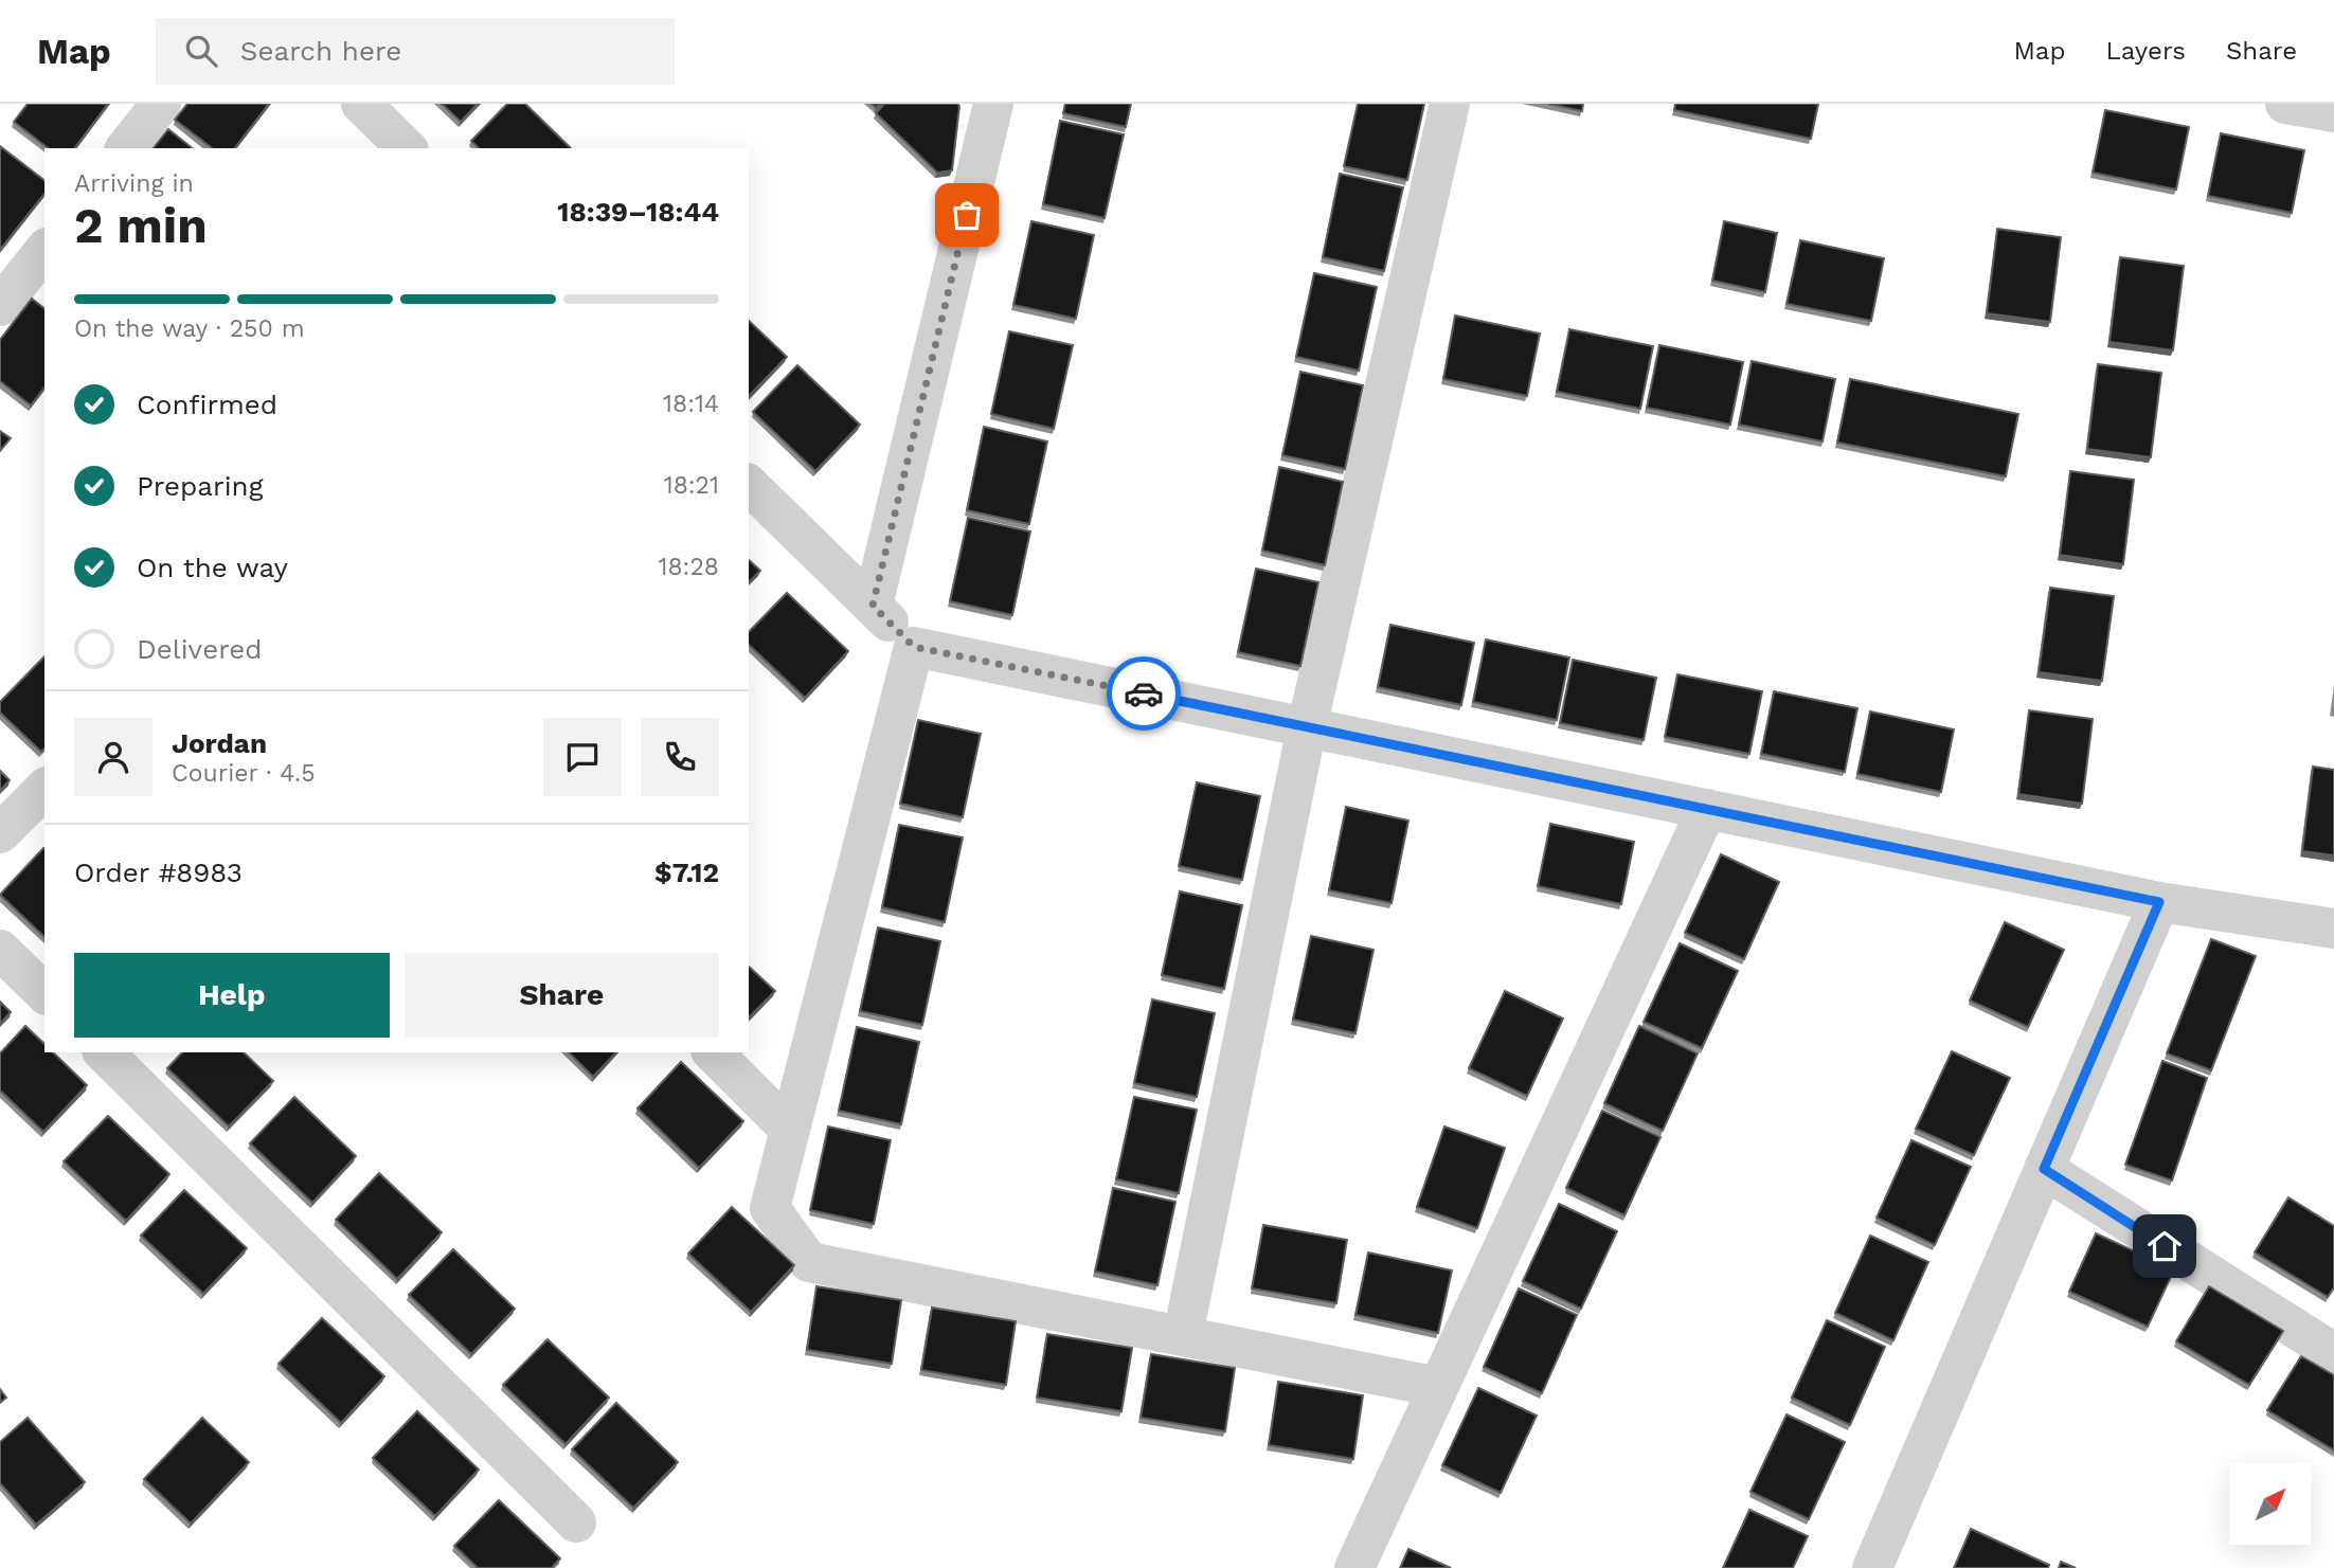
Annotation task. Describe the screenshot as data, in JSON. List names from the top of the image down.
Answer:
{
  "north": "top right",
  "page": {
    "header": "Map",
    "search": "Search here",
    "nav": ["Map", "Layers", "Share"],
    "heading": ["2 min", "Arriving in", "18:39–18:44"],
    "panel": [
      "Jordan",
      "Courier · 4.5",
      "Order #8983",
      "$7.12"
    ],
    "bar": "On the way · 250 m",
    "list": [
      ["Confirmed", "18:14"],
      ["Preparing", "18:21"],
      ["On the way", "18:28"],
      "Delivered"
    ],
    "buttons": ["Help", "Share"]
  }
}
